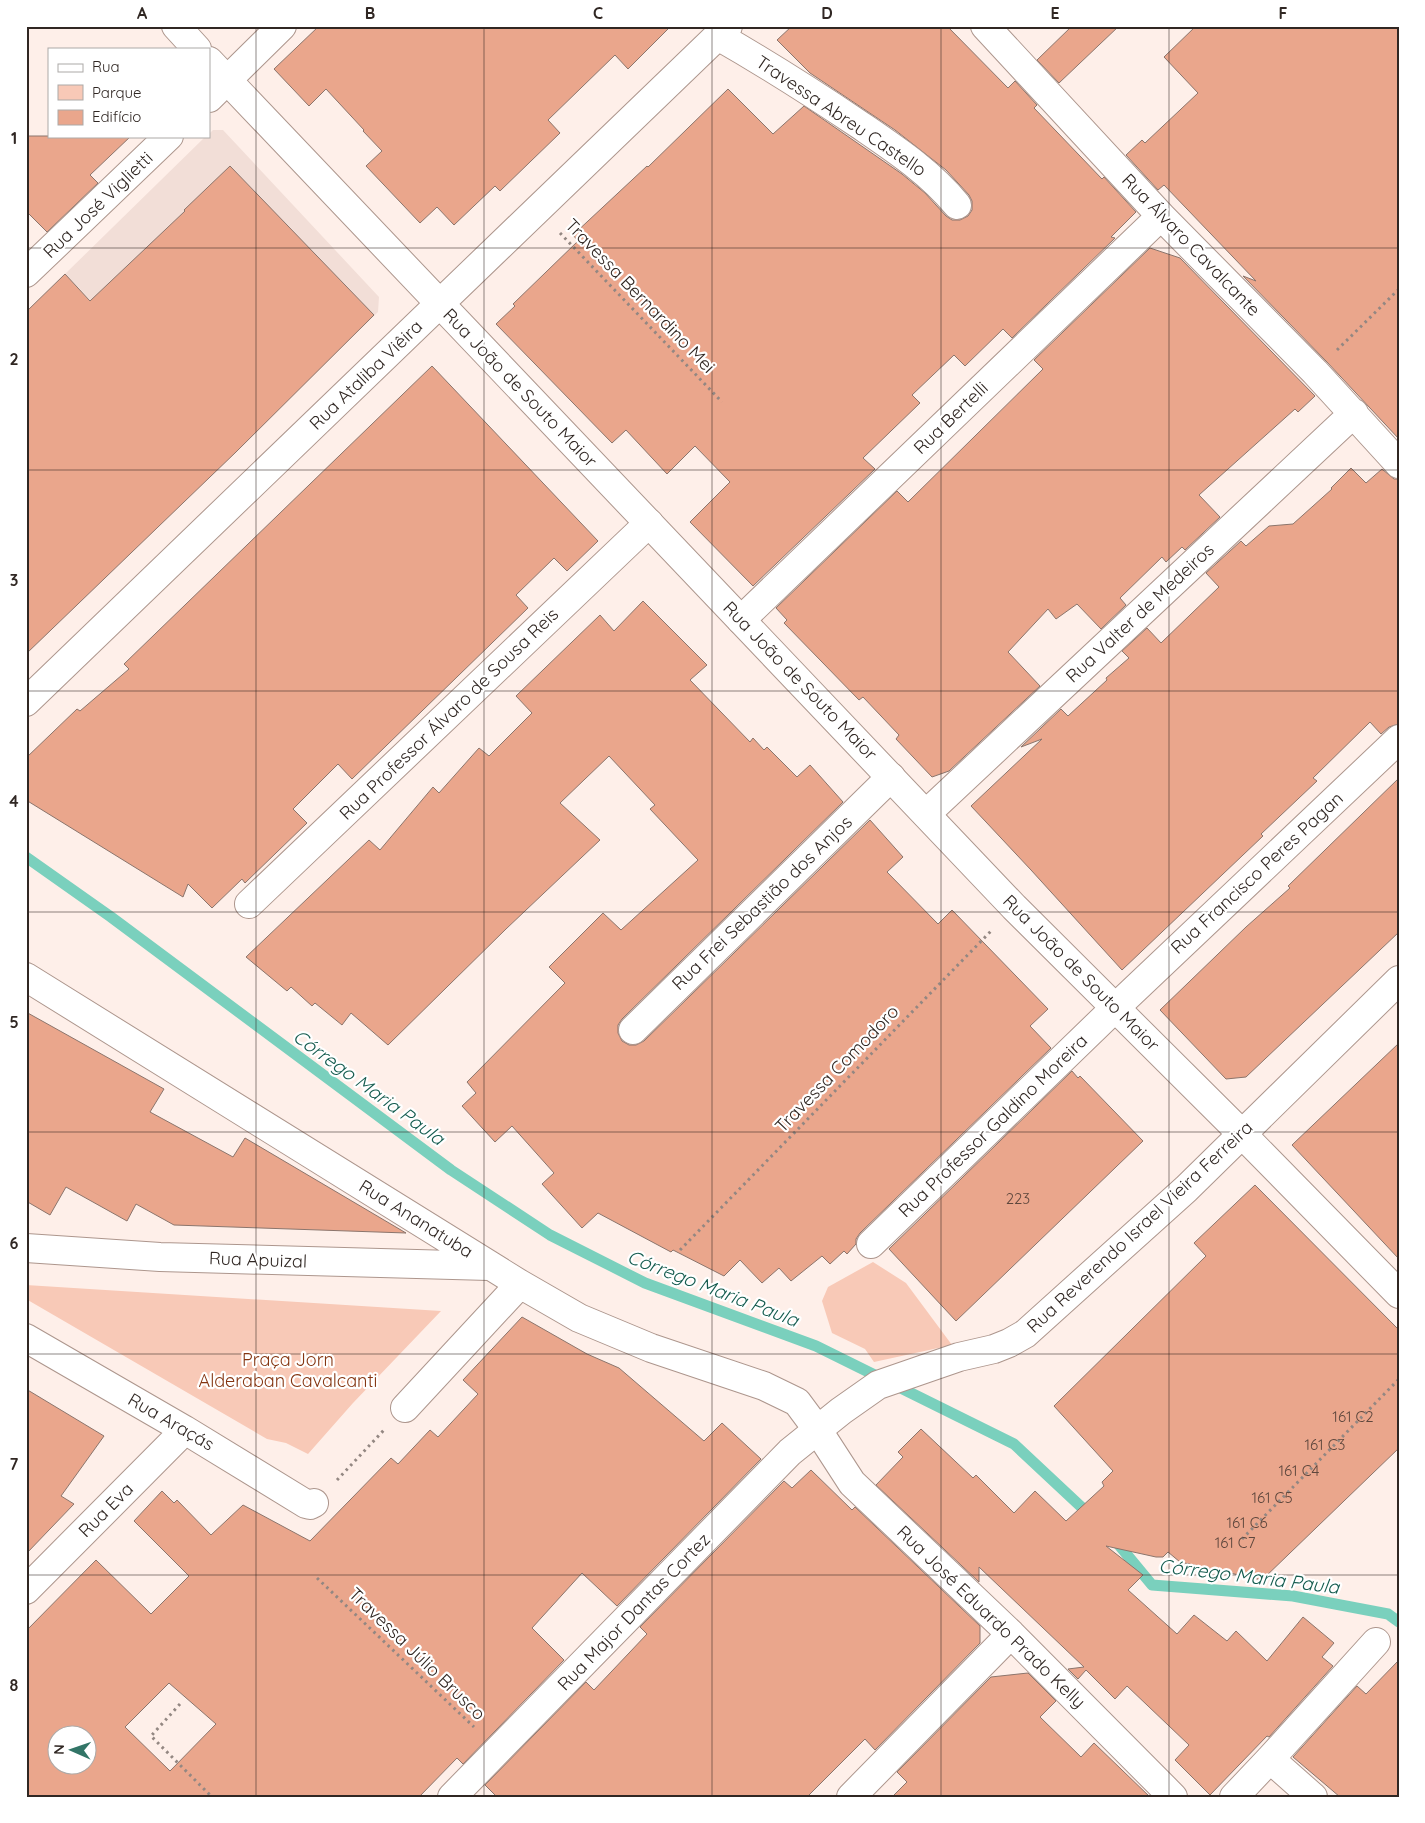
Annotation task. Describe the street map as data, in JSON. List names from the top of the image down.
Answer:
{
  "streets": {
    "street": [
      "Travessa Abreu Castello",
      "Rua José Viglietti",
      "Rua Álvaro Cavalcante",
      "Rua Ataliba Viêira",
      "Rua João de Souto Maior",
      "Rua Bertelli",
      "Rua Valter de Medeiros",
      "Rua Professor Álvaro de Sousa Reis",
      "Rua Francisco Peres Pagan",
      "Rua Frei Sebastião dos Anjos",
      "Rua Professor Galdino Moreira",
      "Rua Ananatuba",
      "Rua Reverendo Israel Vieira Ferreira",
      "Rua Apuizal",
      "Rua Araçás",
      "Rua Eva",
      "Rua Major Dantas Cortez",
      "Rua José Eduardo Prado Kelly"
    ],
    "path": ["Travessa Bernardino Mei", "Travessa Comodoro", "Travessa Júlio Brusco"]
  },
  "crossings": [
    ["Travessa Abreu Castello", "Rua Ataliba Viêira"],
    ["Rua Álvaro Cavalcante", "Rua Bertelli"],
    ["Rua Álvaro Cavalcante", "Rua Valter de Medeiros"],
    ["Travessa Bernardino Mei", "Rua Ataliba Viêira"],
    ["Rua Ataliba Viêira", "Rua João de Souto Maior"],
    ["Rua João de Souto Maior", "Rua Bertelli"],
    ["Rua João de Souto Maior", "Rua Valter de Medeiros"],
    ["Rua João de Souto Maior", "Rua Professor Álvaro de Sousa Reis"],
    ["Rua João de Souto Maior", "Rua Francisco Peres Pagan"],
    ["Rua João de Souto Maior", "Rua Frei Sebastião dos Anjos"],
    ["Rua João de Souto Maior", "Travessa Comodoro"],
    ["Rua João de Souto Maior", "Rua Professor Galdino Moreira"],
    ["Rua João de Souto Maior", "Rua Reverendo Israel Vieira Ferreira"],
    ["Rua Francisco Peres Pagan", "Rua Professor Galdino Moreira"],
    ["Rua Ananatuba", "Rua Reverendo Israel Vieira Ferreira"],
    ["Rua Ananatuba", "Rua Apuizal"],
    ["Rua Ananatuba", "Rua Major Dantas Cortez"],
    ["Rua Ananatuba", "Rua José Eduardo Prado Kelly"],
    ["Rua Reverendo Israel Vieira Ferreira", "Rua Major Dantas Cortez"],
    ["Rua Reverendo Israel Vieira Ferreira", "Rua José Eduardo Prado Kelly"],
    ["Rua Araçás", "Rua Eva"],
    ["Rua Major Dantas Cortez", "Rua José Eduardo Prado Kelly"],
    ["Rua Major Dantas Cortez", "Travessa Júlio Brusco"]
  ],
  "water": ["Córrego Maria Paula"],
  "parks": ["Praça Jorn Alderaban Cavalcanti"],
  "house_numbers": [
    "223",
    "161 C2",
    "161 C3",
    "161 C4",
    "161 C5",
    "161 C6",
    "161 C7"
  ],
  "legend": ["Rua", "Parque", "Edifício"],
  "north": "left",
  "grid": {
    "columns": [
      "A",
      "B",
      "C",
      "D",
      "E",
      "F"
    ],
    "rows": [
      "1",
      "2",
      "3",
      "4",
      "5",
      "6",
      "7",
      "8"
    ]
  }
}
